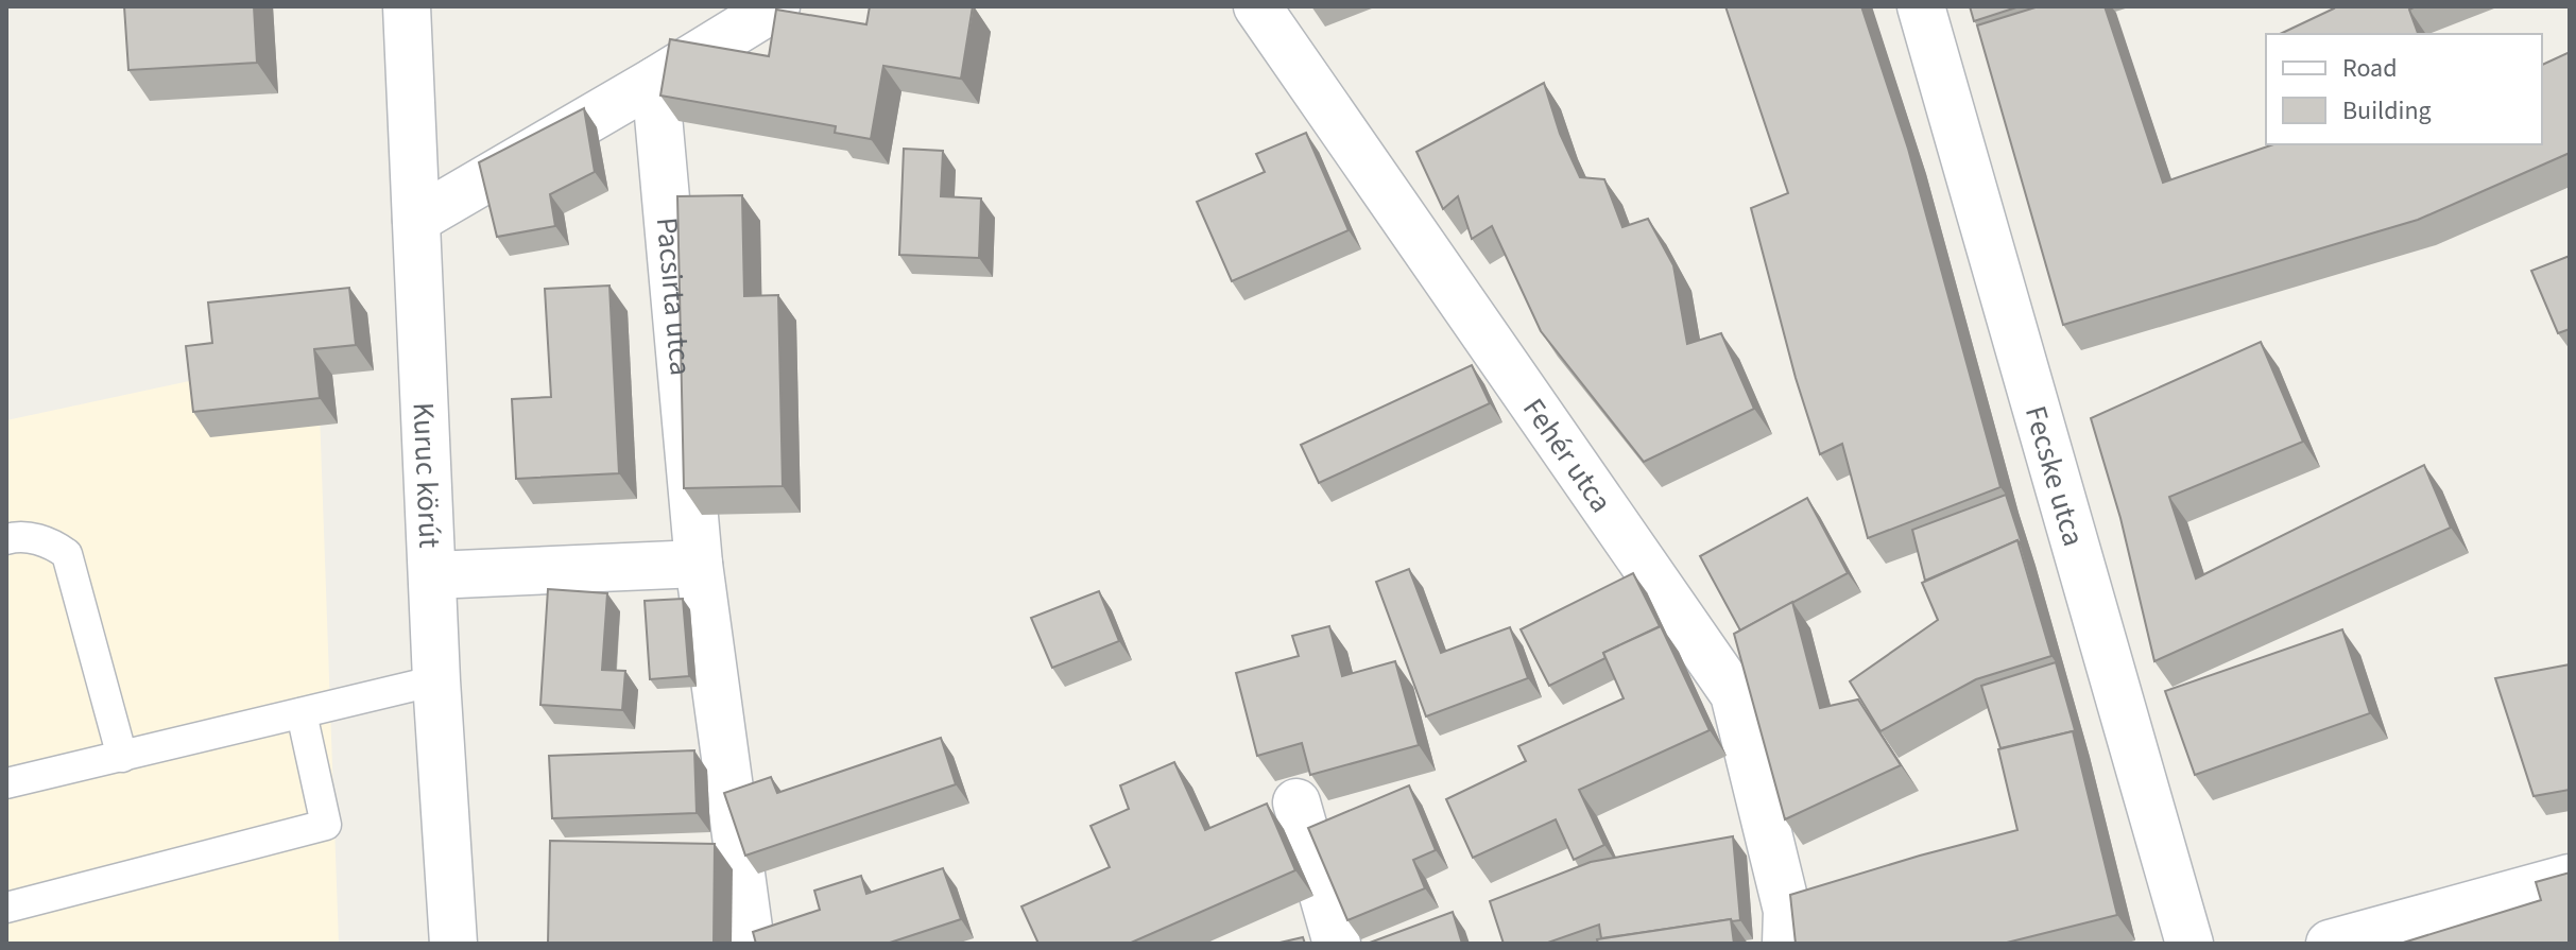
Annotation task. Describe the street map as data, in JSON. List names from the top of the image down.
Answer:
{
  "streets": {
    "street": [
      "Pacsirta utca",
      "Fehér utca",
      "Kuruc körút",
      "Fecske utca"
    ]
  },
  "legend": ["Road", "Building"]
}
